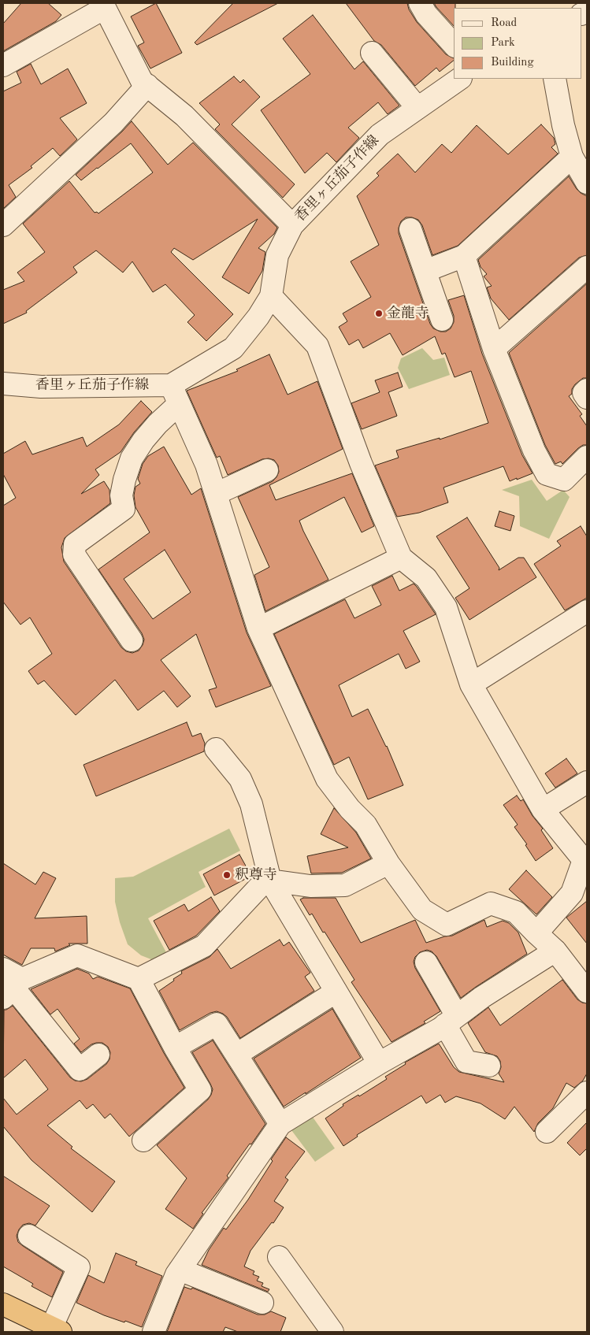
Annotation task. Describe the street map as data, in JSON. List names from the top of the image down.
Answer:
{
  "streets": {
    "street": ["香里ヶ丘茄子作線"]
  },
  "places": ["金龍寺", "釈尊寺"],
  "legend": ["Road", "Park", "Building"]
}
